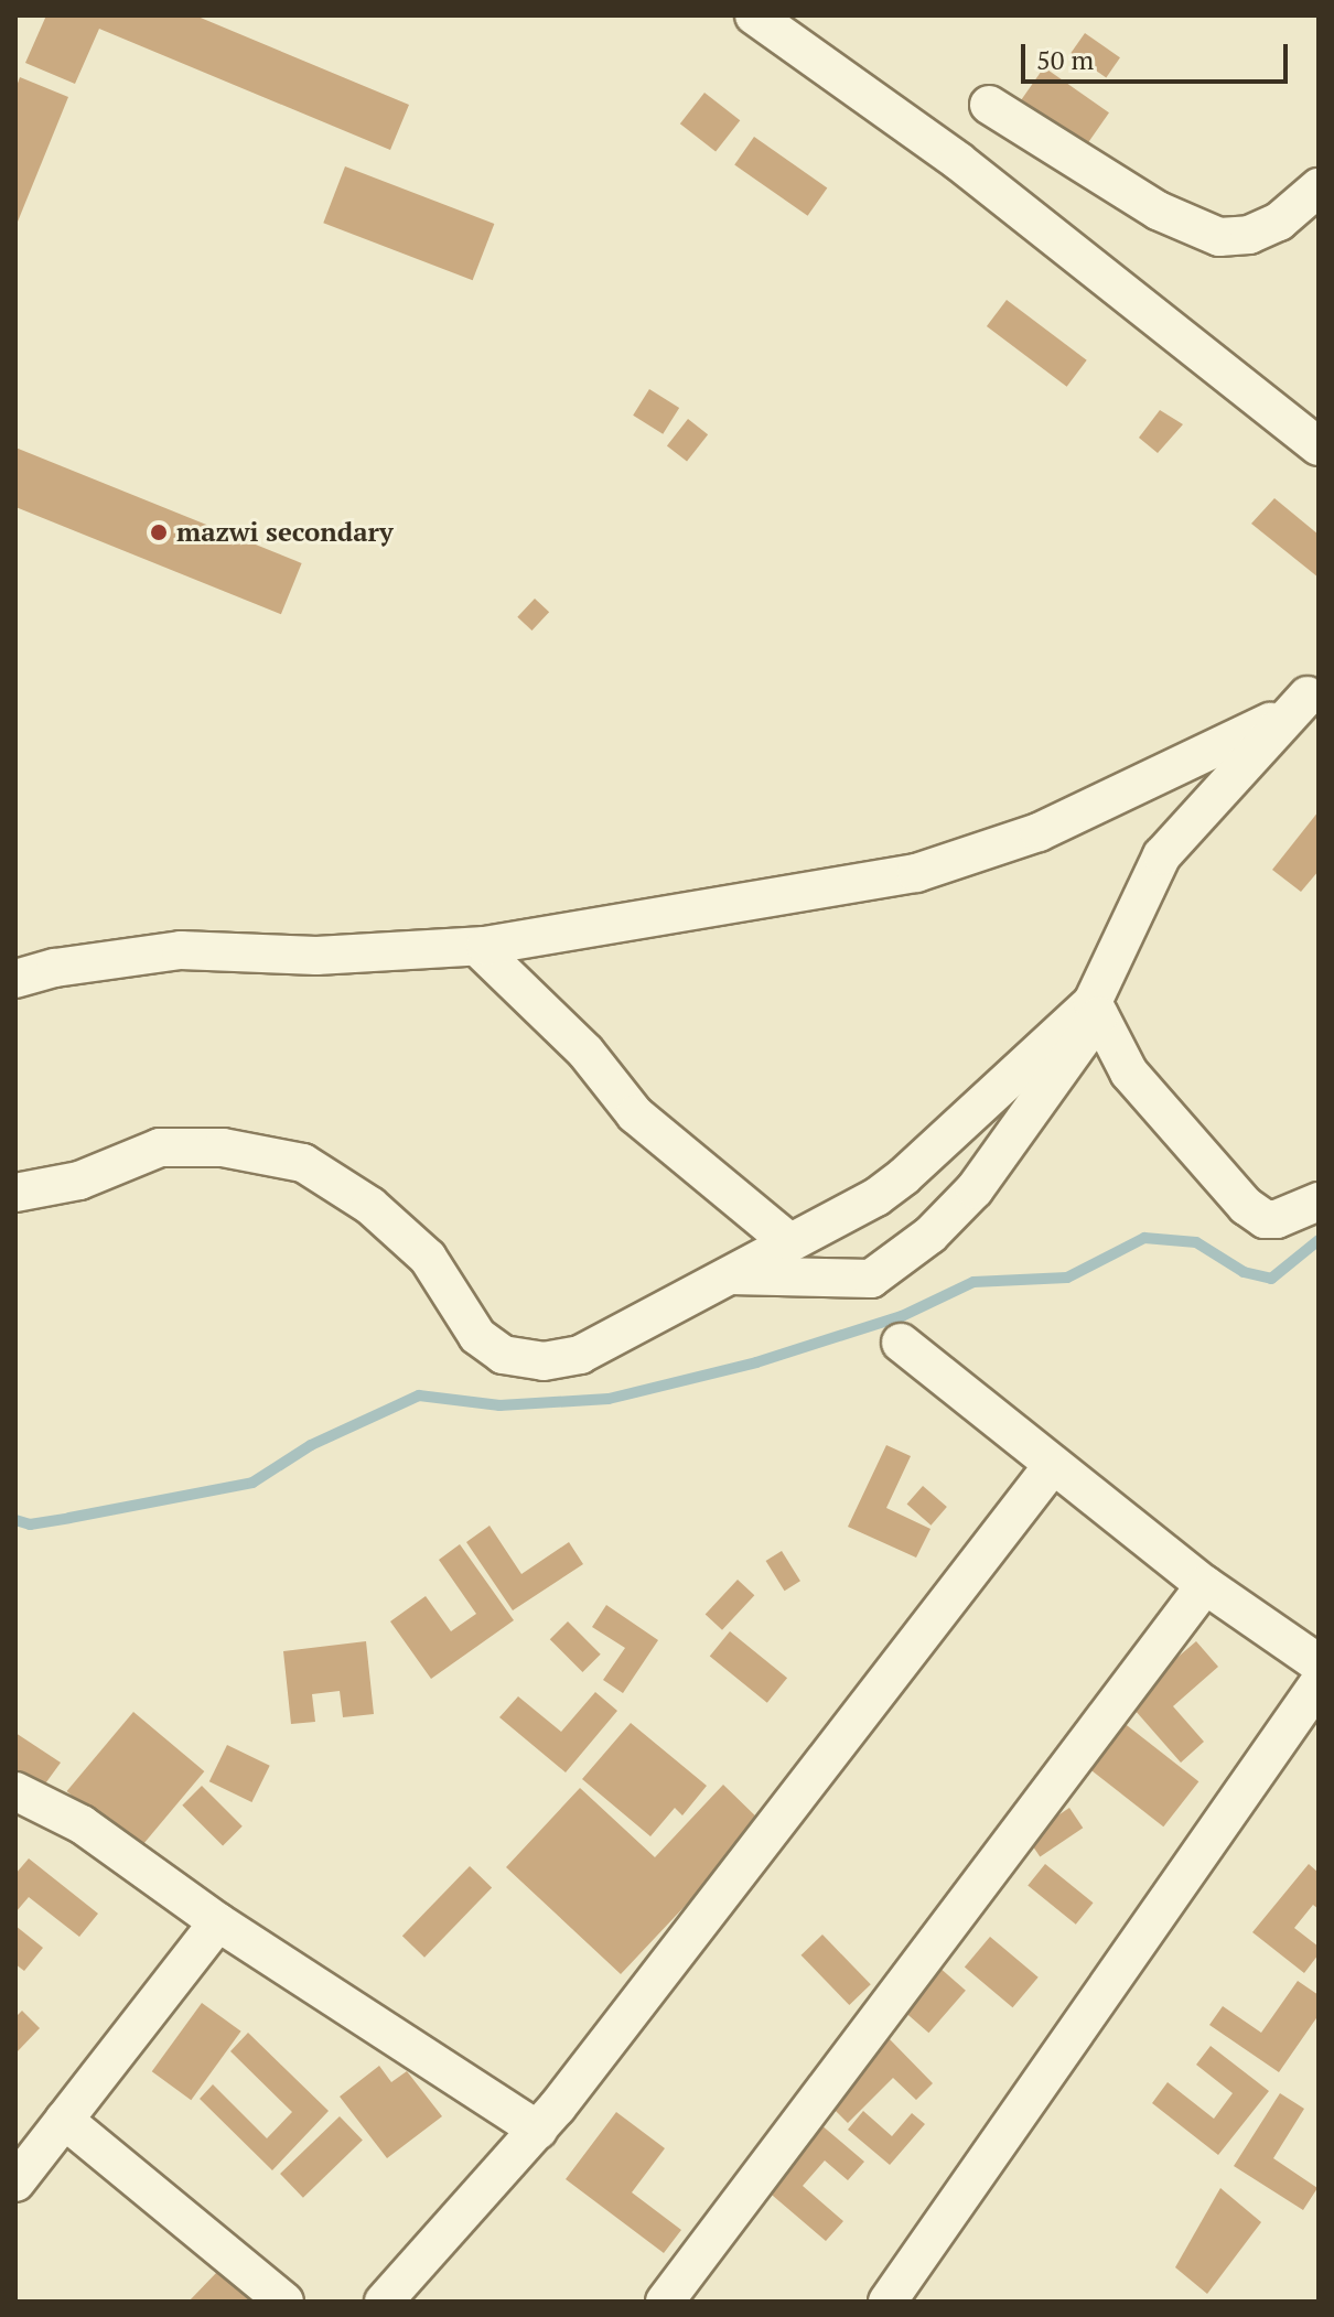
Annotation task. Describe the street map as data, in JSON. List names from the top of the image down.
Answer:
{
  "places": ["mazwi secondary"],
  "scale_bar": "50 m"
}
